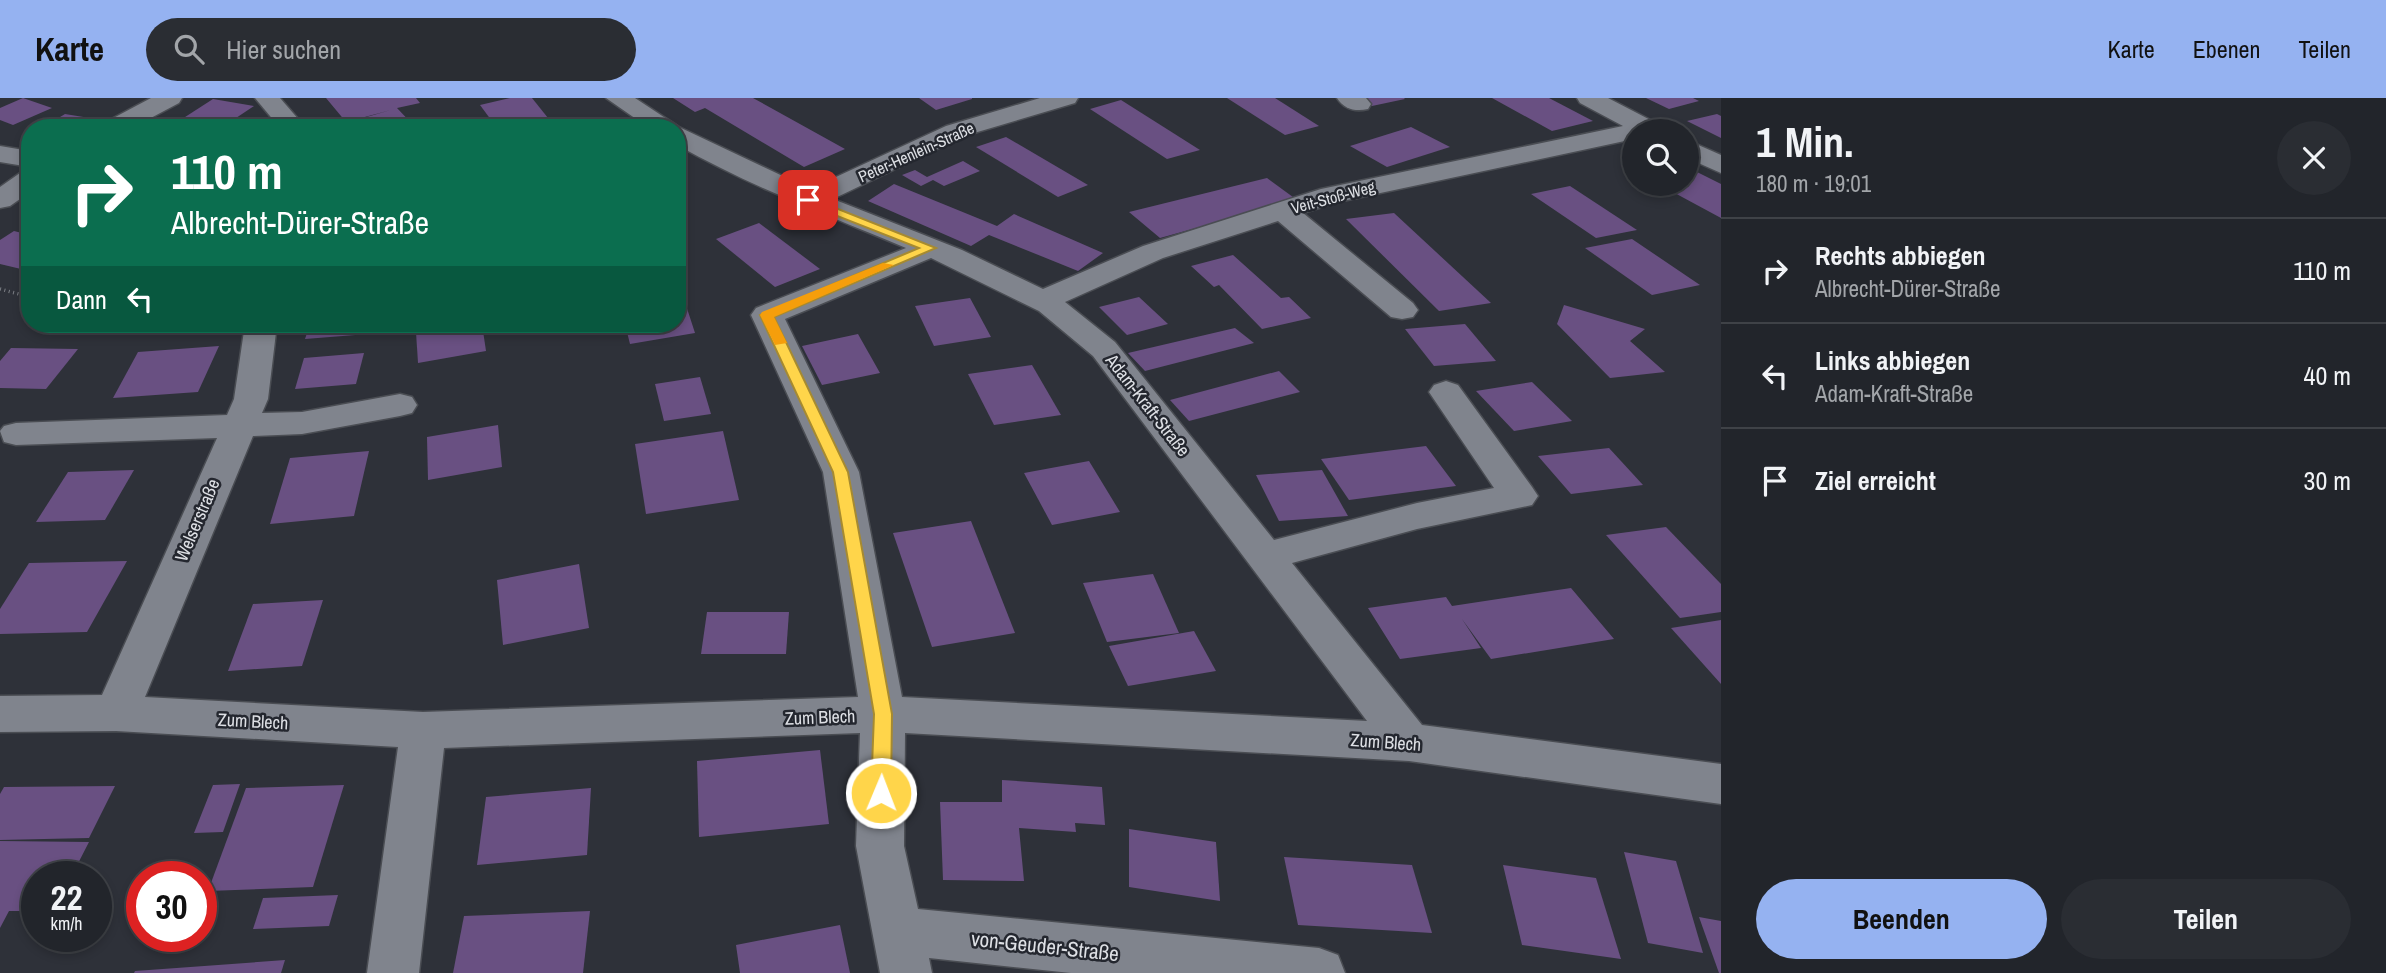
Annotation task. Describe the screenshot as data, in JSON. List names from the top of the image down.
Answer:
{
  "streets": {
    "street": [
      "Peter-Henlein-Straße",
      "Veit-Stoß-Weg",
      "Adam-Kraft-Straße",
      "Welserstraße",
      "Zum Blech",
      "von-Geuder-Straße"
    ]
  },
  "crossings": [
    ["Peter-Henlein-Straße", "Adam-Kraft-Straße"],
    ["Veit-Stoß-Weg", "Adam-Kraft-Straße"],
    ["Adam-Kraft-Straße", "Zum Blech"],
    ["Welserstraße", "Zum Blech"]
  ],
  "page": {
    "header": "Karte",
    "search": "Hier suchen",
    "nav": ["Karte", "Ebenen", "Teilen"],
    "heading": ["1 Min.", "180 m · 19:01"],
    "turn": ["110 m", "Albrecht-Dürer-Straße"],
    "list": [
      {
        "name": "Rechts abbiegen",
        "note": "Albrecht-Dürer-Straße",
        "value": "110 m"
      },
      {
        "name": "Links abbiegen",
        "note": "Adam-Kraft-Straße",
        "value": "40 m"
      },
      {
        "name": "Ziel erreicht",
        "value": "30 m"
      }
    ],
    "then": "Dann",
    "speed": "22 km/h",
    "limit": "30",
    "buttons": ["Beenden", "Teilen"]
  }
}
